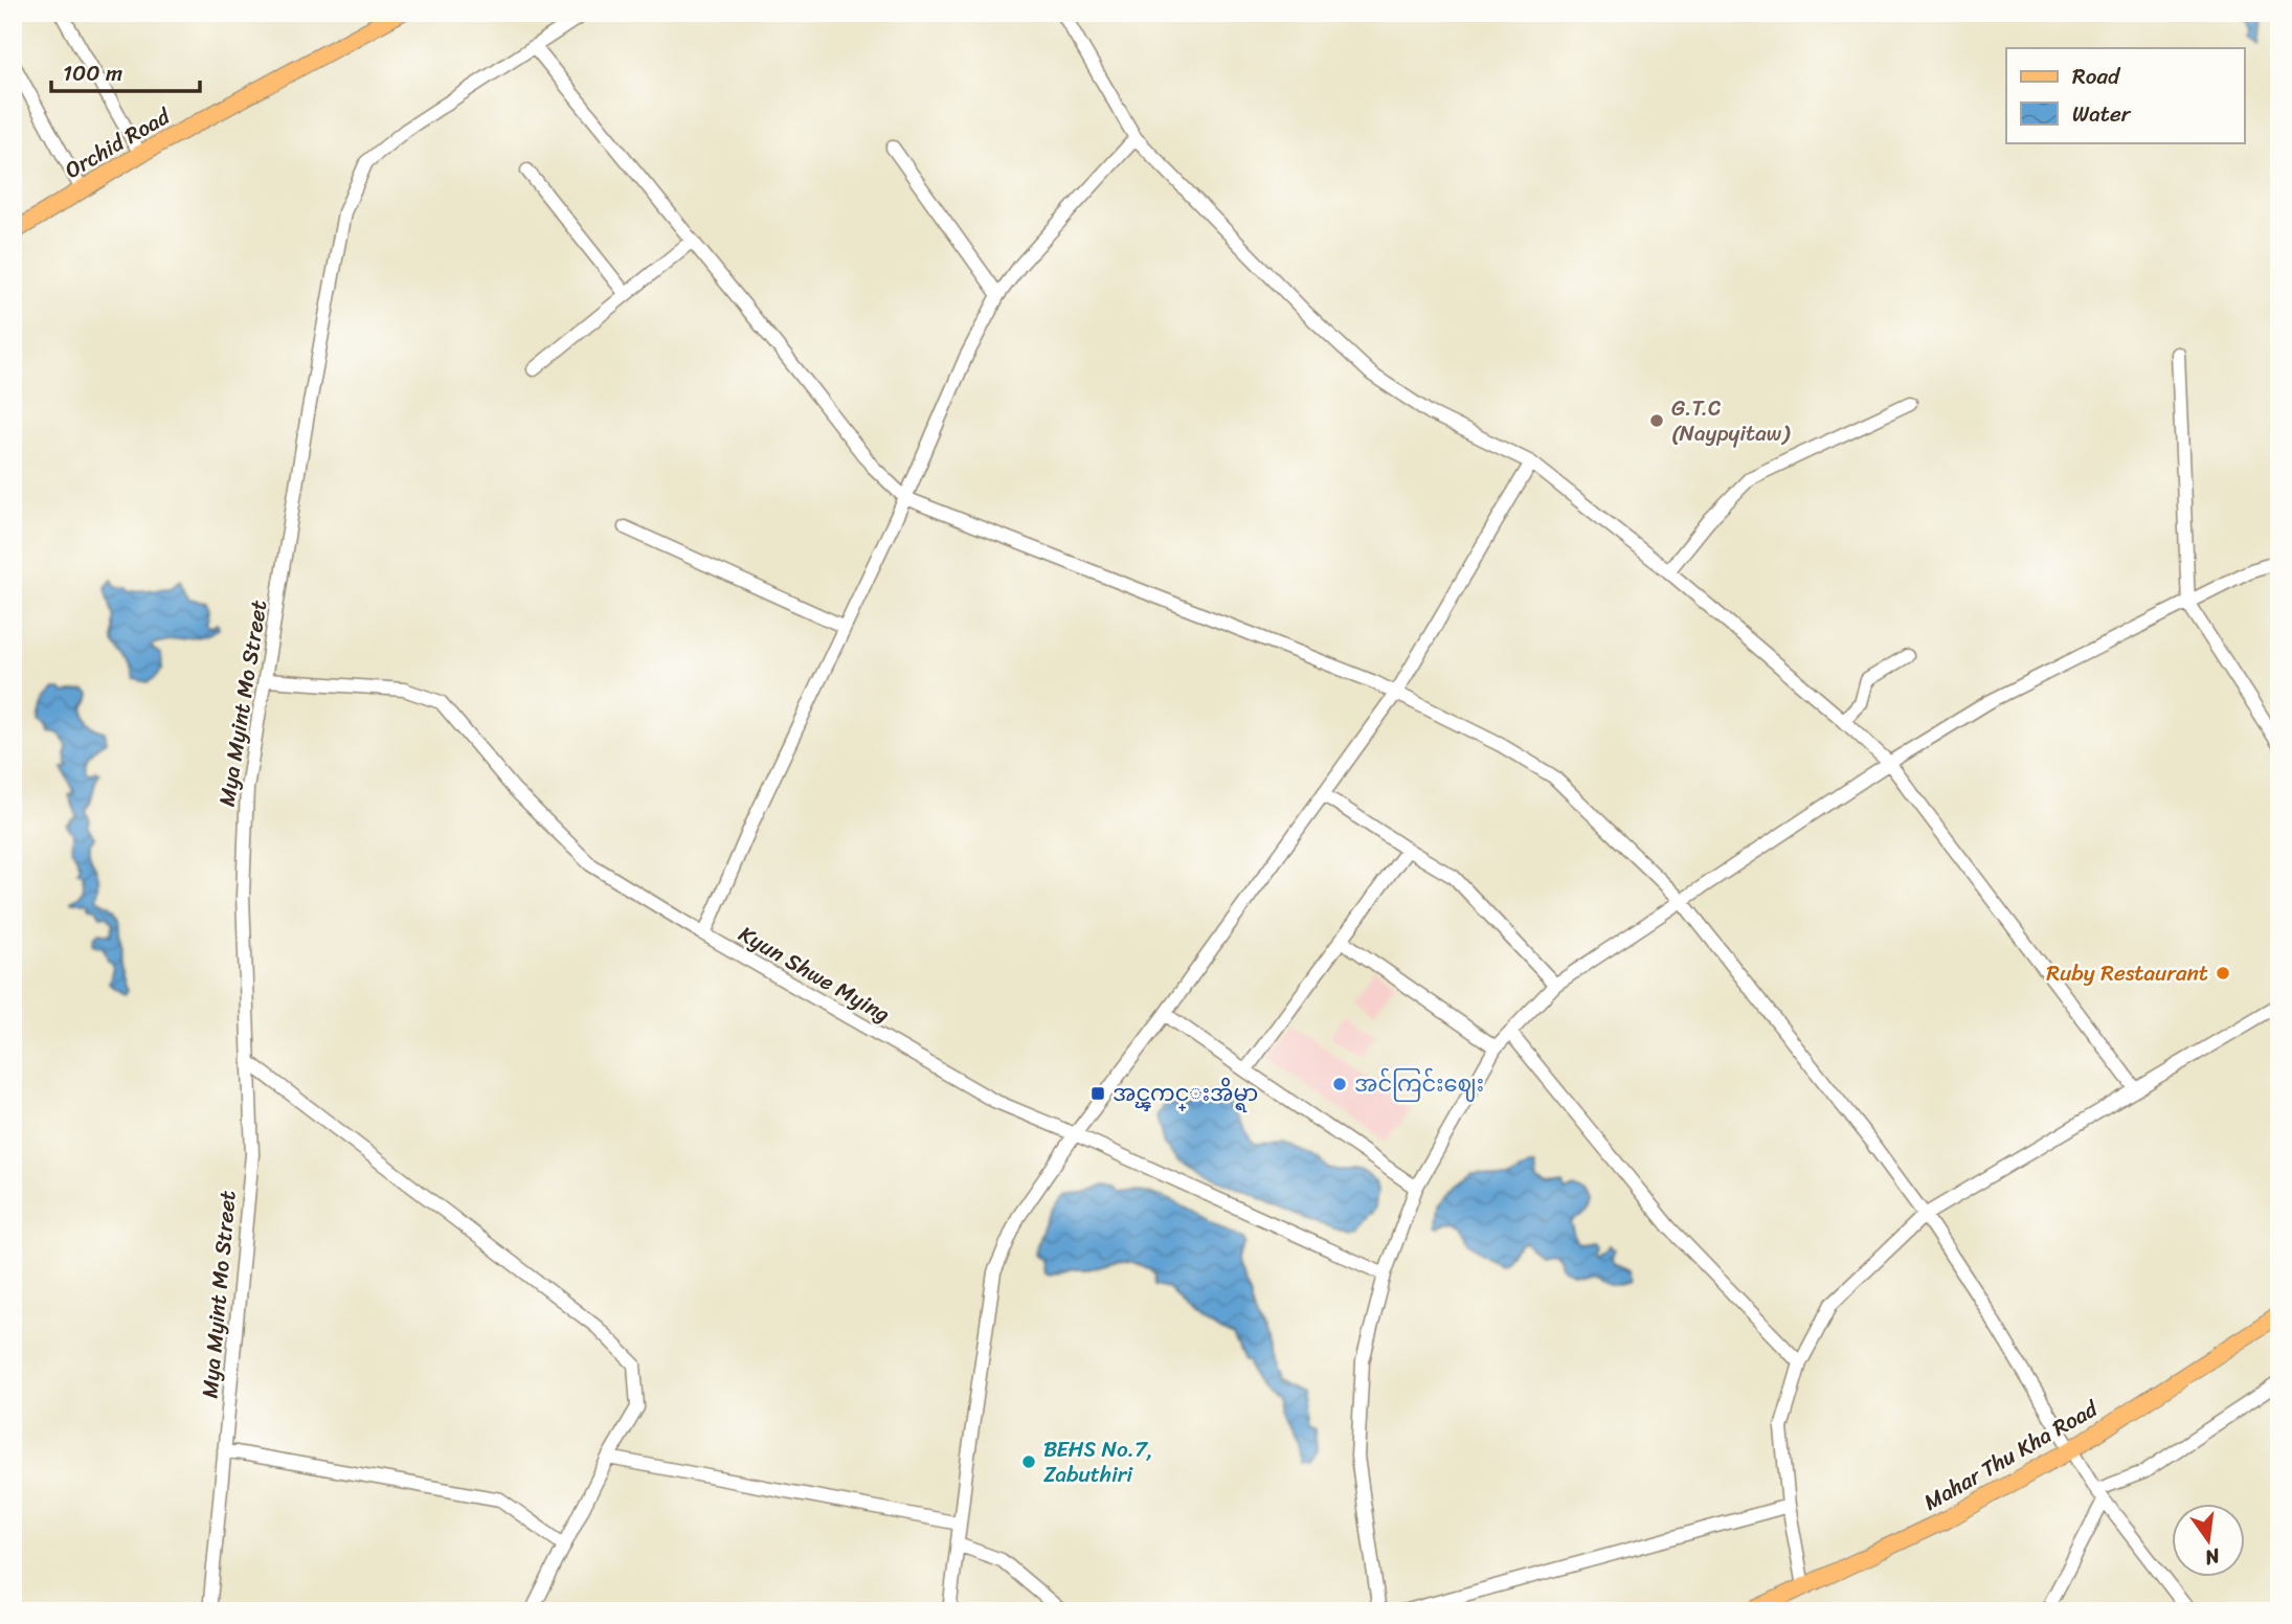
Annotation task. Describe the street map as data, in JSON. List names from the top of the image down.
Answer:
{
  "streets": {
    "main road": ["Orchid Road", "Mahar Thu Kha Road"],
    "street": ["Mya Myint Mo Street", "Kyun Shwe Mying"]
  },
  "crossings": [
    ["Mya Myint Mo Street", "Kyun Shwe Mying"]
  ],
  "places": {
    "other": [
      "G.T.C (Naypyitaw)",
      "Ruby Restaurant",
      "အင်ကြင်းဈေး",
      "BEHS No.7, Zabuthiri"
    ],
    "transit": ["အင္ၾကင္းအိမ္ရာ"]
  },
  "legend": ["Road", "Water"],
  "scale_bar": "100 m",
  "north": "bottom"
}
